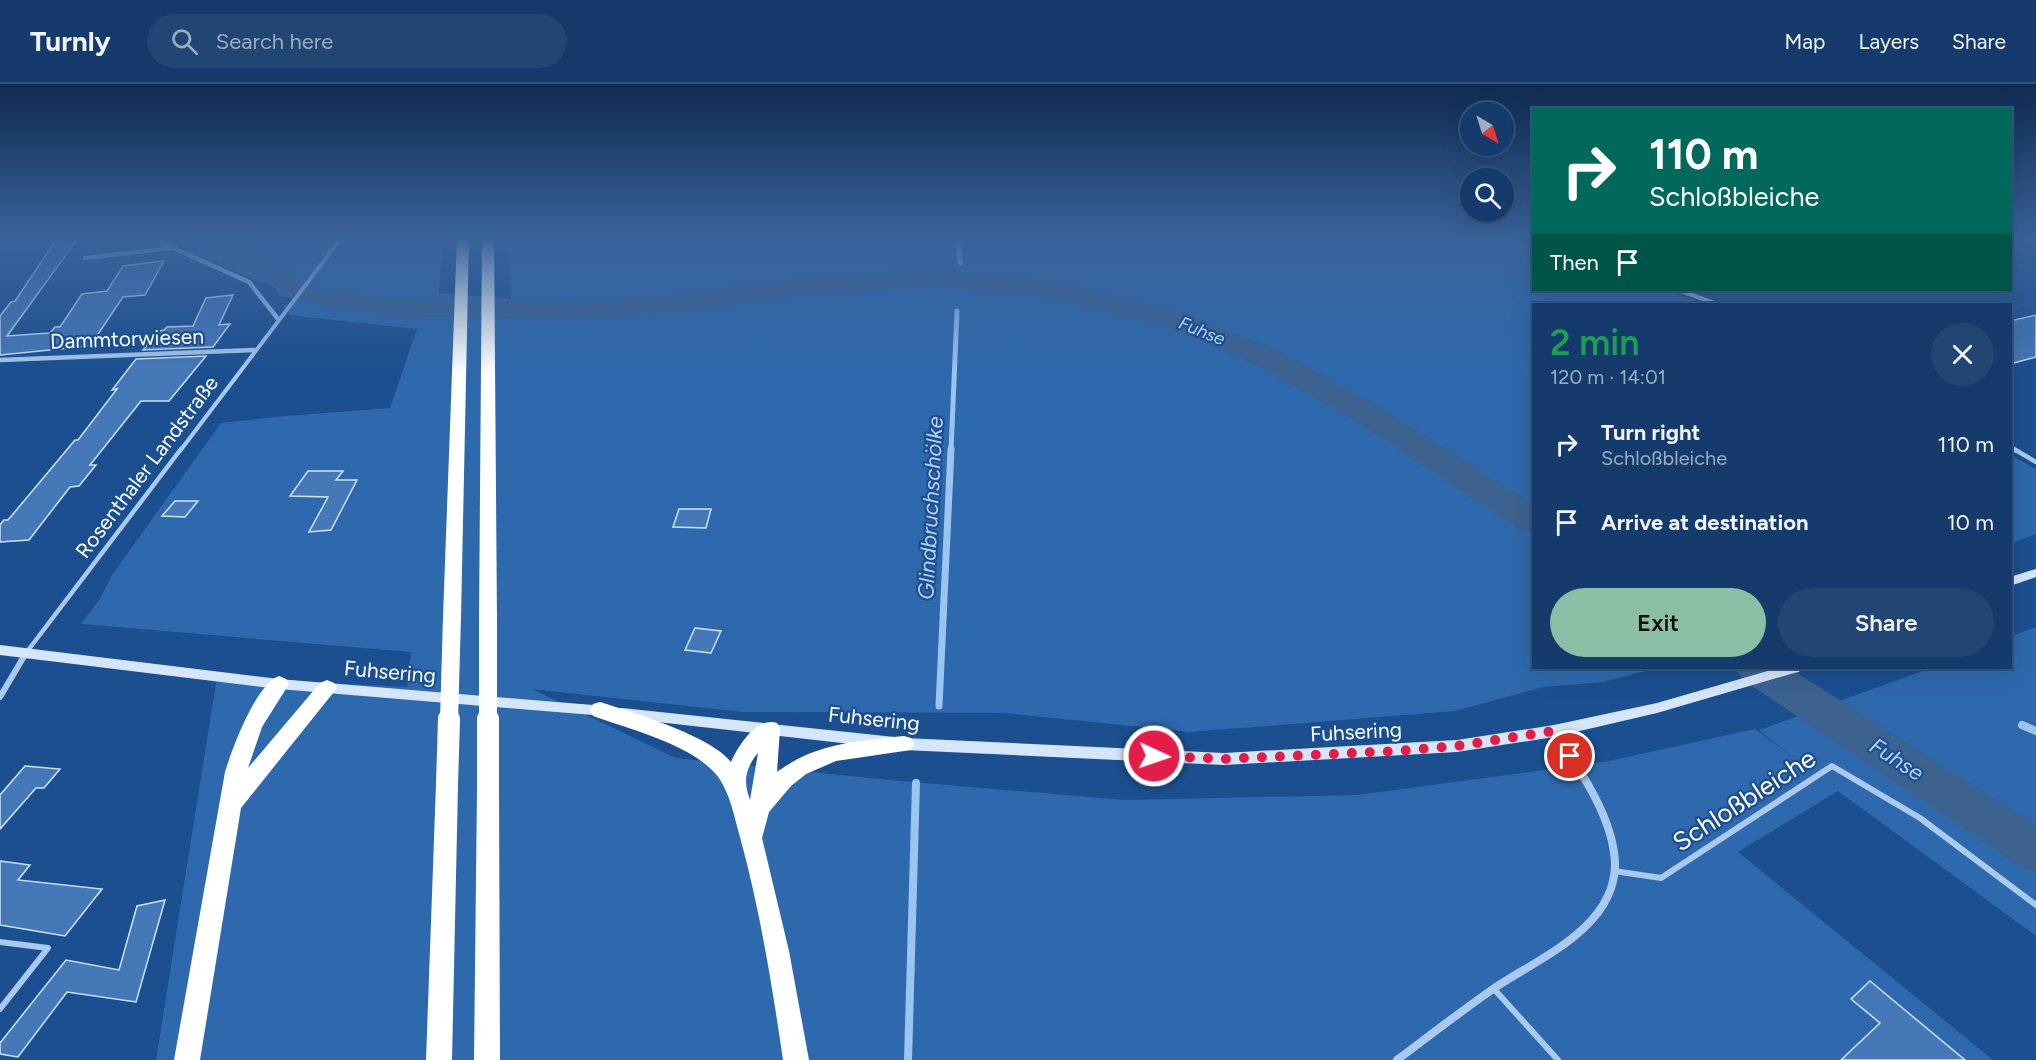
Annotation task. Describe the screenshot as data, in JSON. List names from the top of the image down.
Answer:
{
  "streets": {
    "main road": ["Fuhsering"],
    "street": ["Dammtorwiesen"],
    "lane": ["Rosenthaler Landstraße", "Schloßbleiche"]
  },
  "crossings": [
    ["Dammtorwiesen", "Rosenthaler Landstraße"],
    ["Rosenthaler Landstraße", "Fuhsering"]
  ],
  "water": ["Fuhse", "Glindbruchschölke"],
  "north": "bottom right",
  "page": {
    "header": "Turnly",
    "search": "Search here",
    "nav": ["Map", "Layers", "Share"],
    "turn": ["110 m", "Schloßbleiche"],
    "then": "Then",
    "heading": ["2 min", "120 m · 14:01"],
    "list": [
      {
        "name": "Turn right",
        "note": "Schloßbleiche",
        "value": "110 m"
      },
      {
        "name": "Arrive at destination",
        "value": "10 m"
      }
    ],
    "buttons": ["Exit", "Share"]
  }
}
